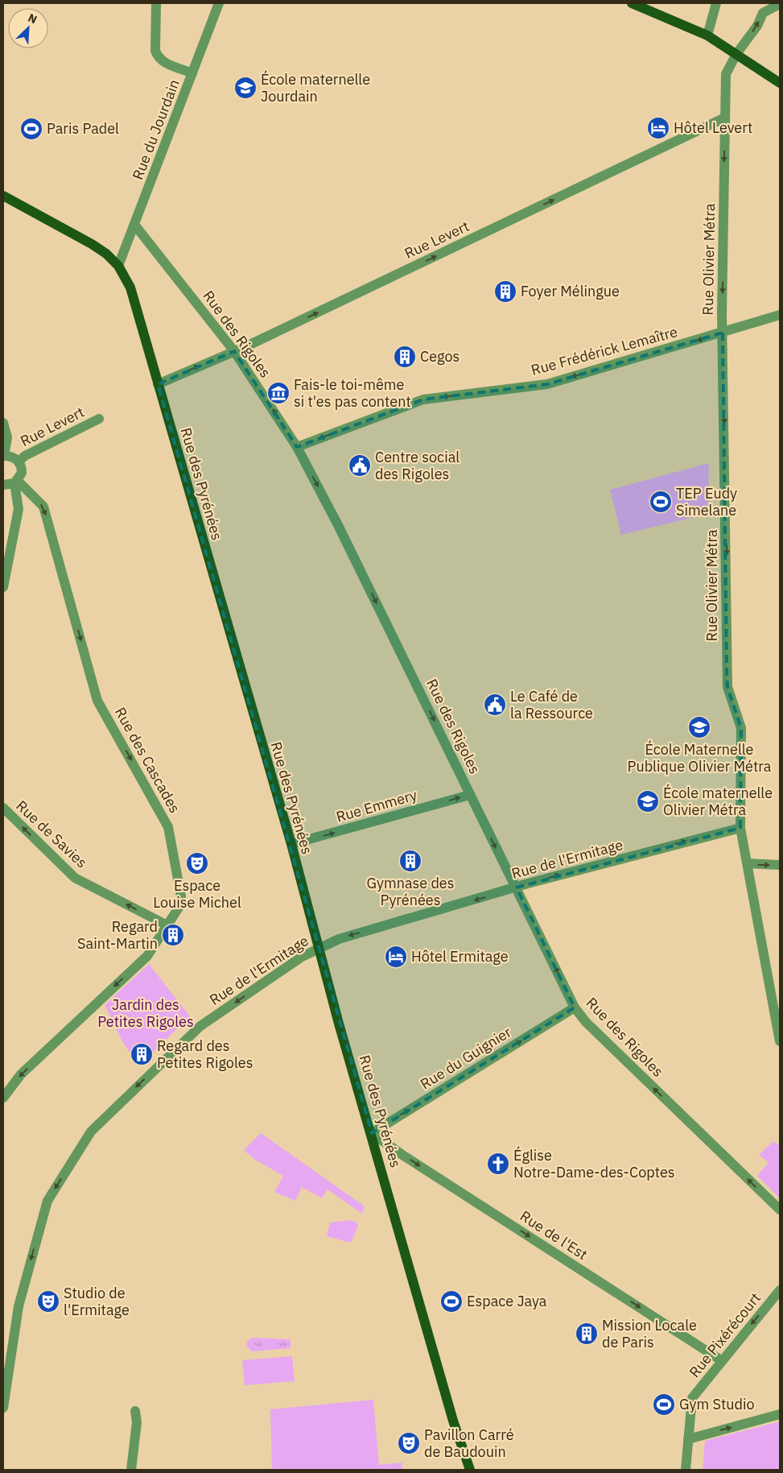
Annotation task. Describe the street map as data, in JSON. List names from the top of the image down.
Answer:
{
  "streets": {
    "main road": ["Rue des Pyrénées"],
    "street": [
      "Rue du Jourdain",
      "Rue Levert",
      "Rue Olivier Métra",
      "Rue des Rigoles",
      "Rue Frédérick Lemaître",
      "Rue des Cascades",
      "Rue Emmery",
      "Rue de Savies",
      "Rue de l'Ermitage",
      "Rue du Guignier",
      "Rue de l'Est",
      "Rue Pixérécourt"
    ]
  },
  "crossings": [
    ["Rue du Jourdain", "Rue des Rigoles"],
    ["Rue du Jourdain", "Rue des Pyrénées"],
    ["Rue Levert", "Rue Olivier Métra"],
    ["Rue Levert", "Rue des Rigoles"],
    ["Rue Levert", "Rue des Pyrénées"],
    ["Rue Olivier Métra", "Rue Frédérick Lemaître"],
    ["Rue Olivier Métra", "Rue de l'Ermitage"],
    ["Rue des Rigoles", "Rue Frédérick Lemaître"],
    ["Rue des Rigoles", "Rue Emmery"],
    ["Rue des Rigoles", "Rue de l'Ermitage"],
    ["Rue des Rigoles", "Rue du Guignier"],
    ["Rue des Pyrénées", "Rue Emmery"],
    ["Rue des Pyrénées", "Rue de l'Ermitage"],
    ["Rue des Pyrénées", "Rue du Guignier"],
    ["Rue des Pyrénées", "Rue de l'Est"],
    ["Rue des Cascades", "Rue de Savies"],
    ["Rue du Guignier", "Rue de l'Est"],
    ["Rue de l'Est", "Rue Pixérécourt"]
  ],
  "one_way": [
    "Rue Levert",
    "Rue Olivier Métra",
    "Rue Frédérick Lemaître",
    "Rue des Cascades",
    "Rue Emmery",
    "Rue de Savies",
    "Rue du Guignier",
    "Rue de l'Est",
    "Rue Pixérécourt"
  ],
  "parks": ["Jardin des Petites Rigoles"],
  "places": {
    "school or university": ["École maternelle Jourdain", "École Maternelle Publique Olivier Métra", "École maternelle Olivier Métra"],
    "hotel": ["Hôtel Levert", "Hôtel Ermitage"],
    "sports": [
      "Paris Padel",
      "TEP Eudy Simelane",
      "Espace Jaya",
      "Gym Studio"
    ],
    "building": [
      "Foyer Mélingue",
      "Cegos",
      "Gymnase des Pyrénées",
      "Regard Saint-Martin",
      "Regard des Petites Rigoles",
      "Mission Locale de Paris"
    ],
    "museum": ["Fais-le toi-même si t'es pas content"],
    "public building": ["Centre social des Rigoles", "Le Café de la Ressource"],
    "theatre": ["Espace Louise Michel", "Studio de l'Ermitage", "Pavillon Carré de Baudouin"],
    "church": ["Église Notre-Dame-des-Coptes"]
  },
  "north": "top right"
}
